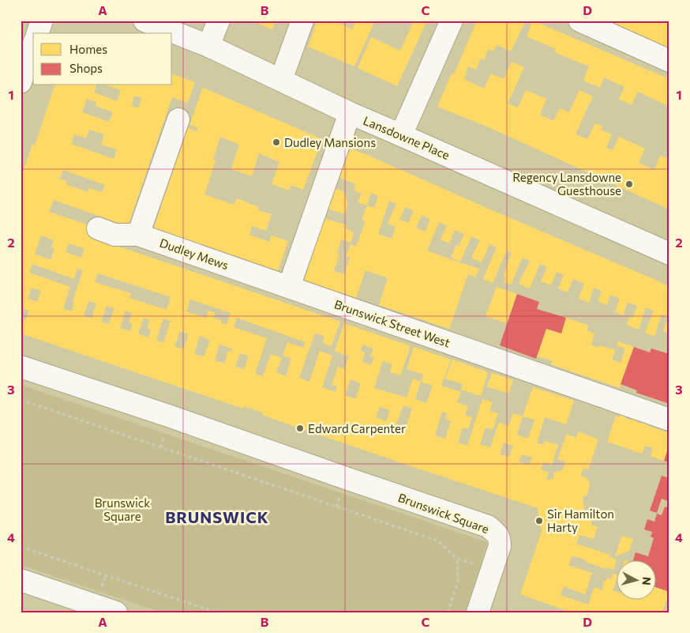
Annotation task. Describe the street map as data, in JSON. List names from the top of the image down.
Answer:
{
  "streets": {
    "street": [
      "Lansdowne Place",
      "Dudley Mews",
      "Brunswick Street West",
      "Brunswick Square"
    ]
  },
  "crossings": [
    ["Dudley Mews", "Brunswick Street West"]
  ],
  "districts": ["BRUNSWICK"],
  "parks": ["Brunswick Square"],
  "places": [
    "Dudley Mansions",
    "Regency Lansdowne Guesthouse",
    "Edward Carpenter",
    "Sir Hamilton Harty"
  ],
  "legend": ["Homes", "Shops"],
  "north": "right",
  "grid": {
    "columns": [
      "A",
      "B",
      "C",
      "D"
    ],
    "rows": [
      "1",
      "2",
      "3",
      "4"
    ]
  }
}
